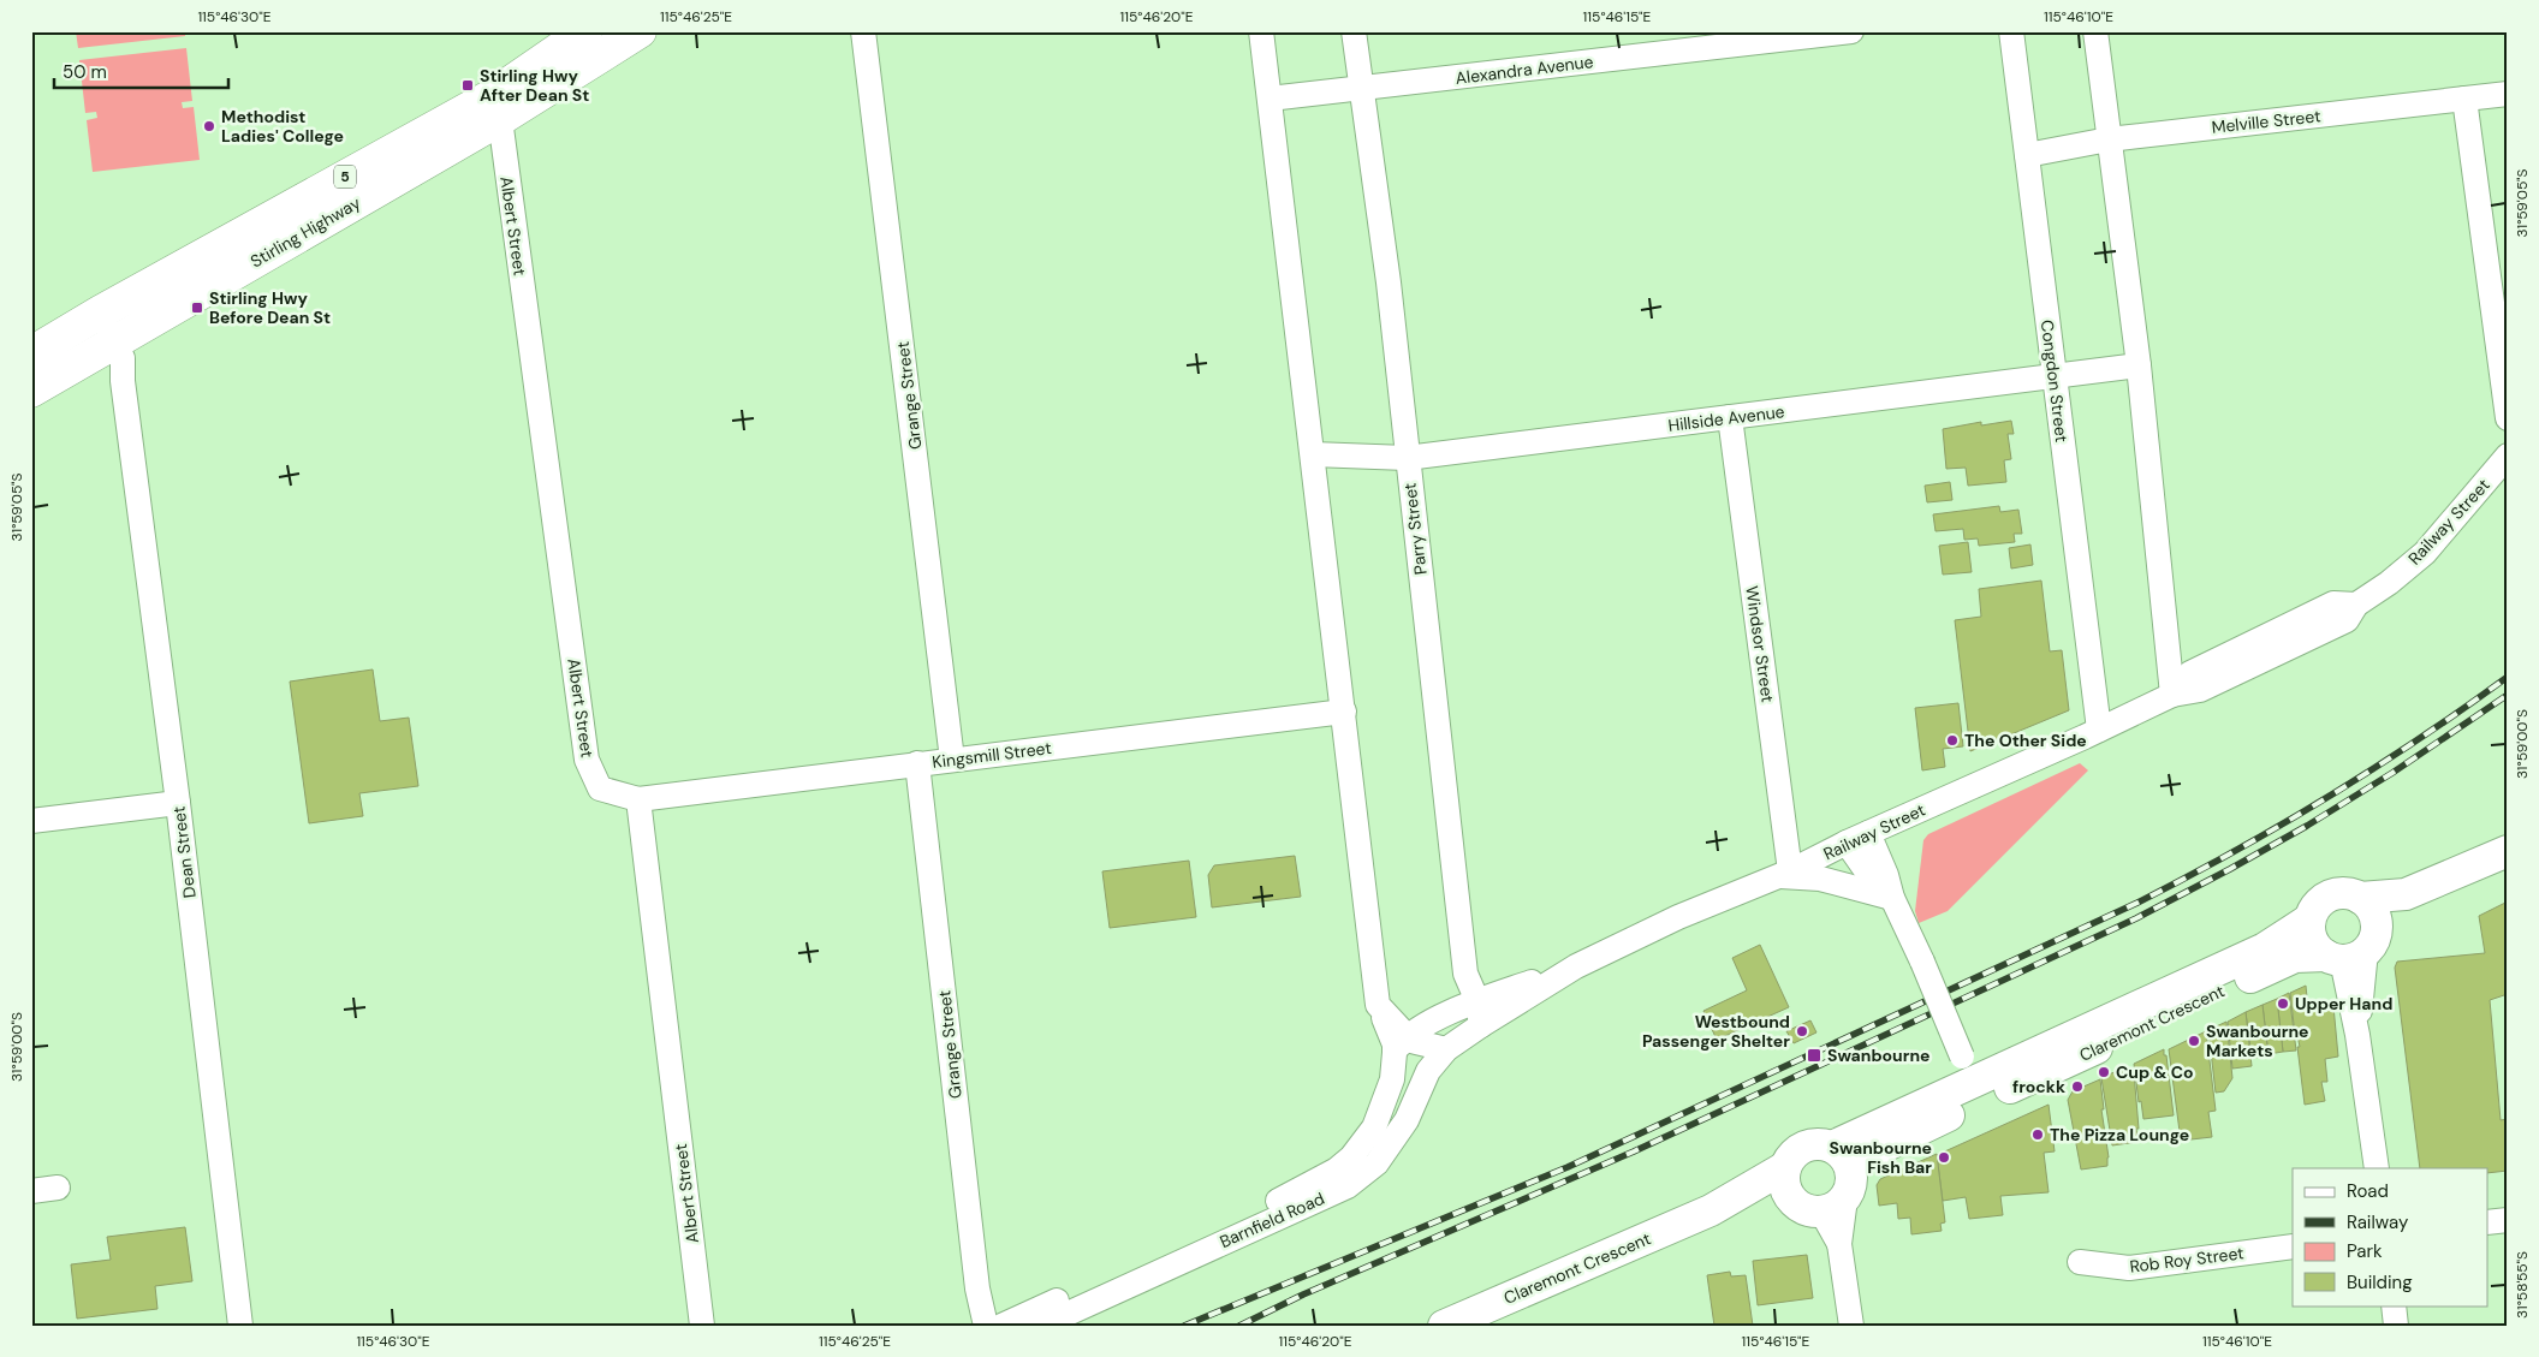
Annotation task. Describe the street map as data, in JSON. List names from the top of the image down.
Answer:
{
  "streets": {
    "highway": ["5", "Stirling Highway"],
    "main road": ["Claremont Crescent"],
    "street": [
      "Alexandra Avenue",
      "Melville Street",
      "Albert Street",
      "Congdon Street",
      "Grange Street",
      "Hillside Avenue",
      "Railway Street",
      "Parry Street",
      "Windsor Street",
      "Kingsmill Street",
      "Dean Street",
      "Barnfield Road",
      "Rob Roy Street"
    ]
  },
  "crossings": [
    ["Alexandra Avenue", "Parry Street"],
    ["Melville Street", "Congdon Street"],
    ["Albert Street", "Stirling Highway"],
    ["Albert Street", "Kingsmill Street"],
    ["Stirling Highway", "Dean Street"],
    ["Congdon Street", "Hillside Avenue"],
    ["Congdon Street", "Railway Street"],
    ["Grange Street", "Kingsmill Street"],
    ["Hillside Avenue", "Parry Street"],
    ["Hillside Avenue", "Windsor Street"],
    ["Railway Street", "Parry Street"],
    ["Railway Street", "Windsor Street"],
    ["Railway Street", "Barnfield Road"]
  ],
  "places": {
    "transit": ["Stirling Hwy After Dean St", "Stirling Hwy Before Dean St", "Swanbourne"],
    "other": [
      "Methodist Ladies' College",
      "The Other Side",
      "Upper Hand",
      "Westbound Passenger Shelter",
      "Swanbourne Markets",
      "Cup & Co",
      "frockk",
      "The Pizza Lounge",
      "Swanbourne Fish Bar"
    ]
  },
  "legend": [
    "Road",
    "Railway",
    "Park",
    "Building"
  ],
  "scale_bar": "50 m",
  "coordinates": [
    "115°46'30\"E",
    "115°46'25\"E",
    "115°46'20\"E",
    "115°46'15\"E",
    "115°46'10\"E",
    "31°59'05\"S",
    "31°59'00\"S",
    "31°58'55\"S"
  ]
}
